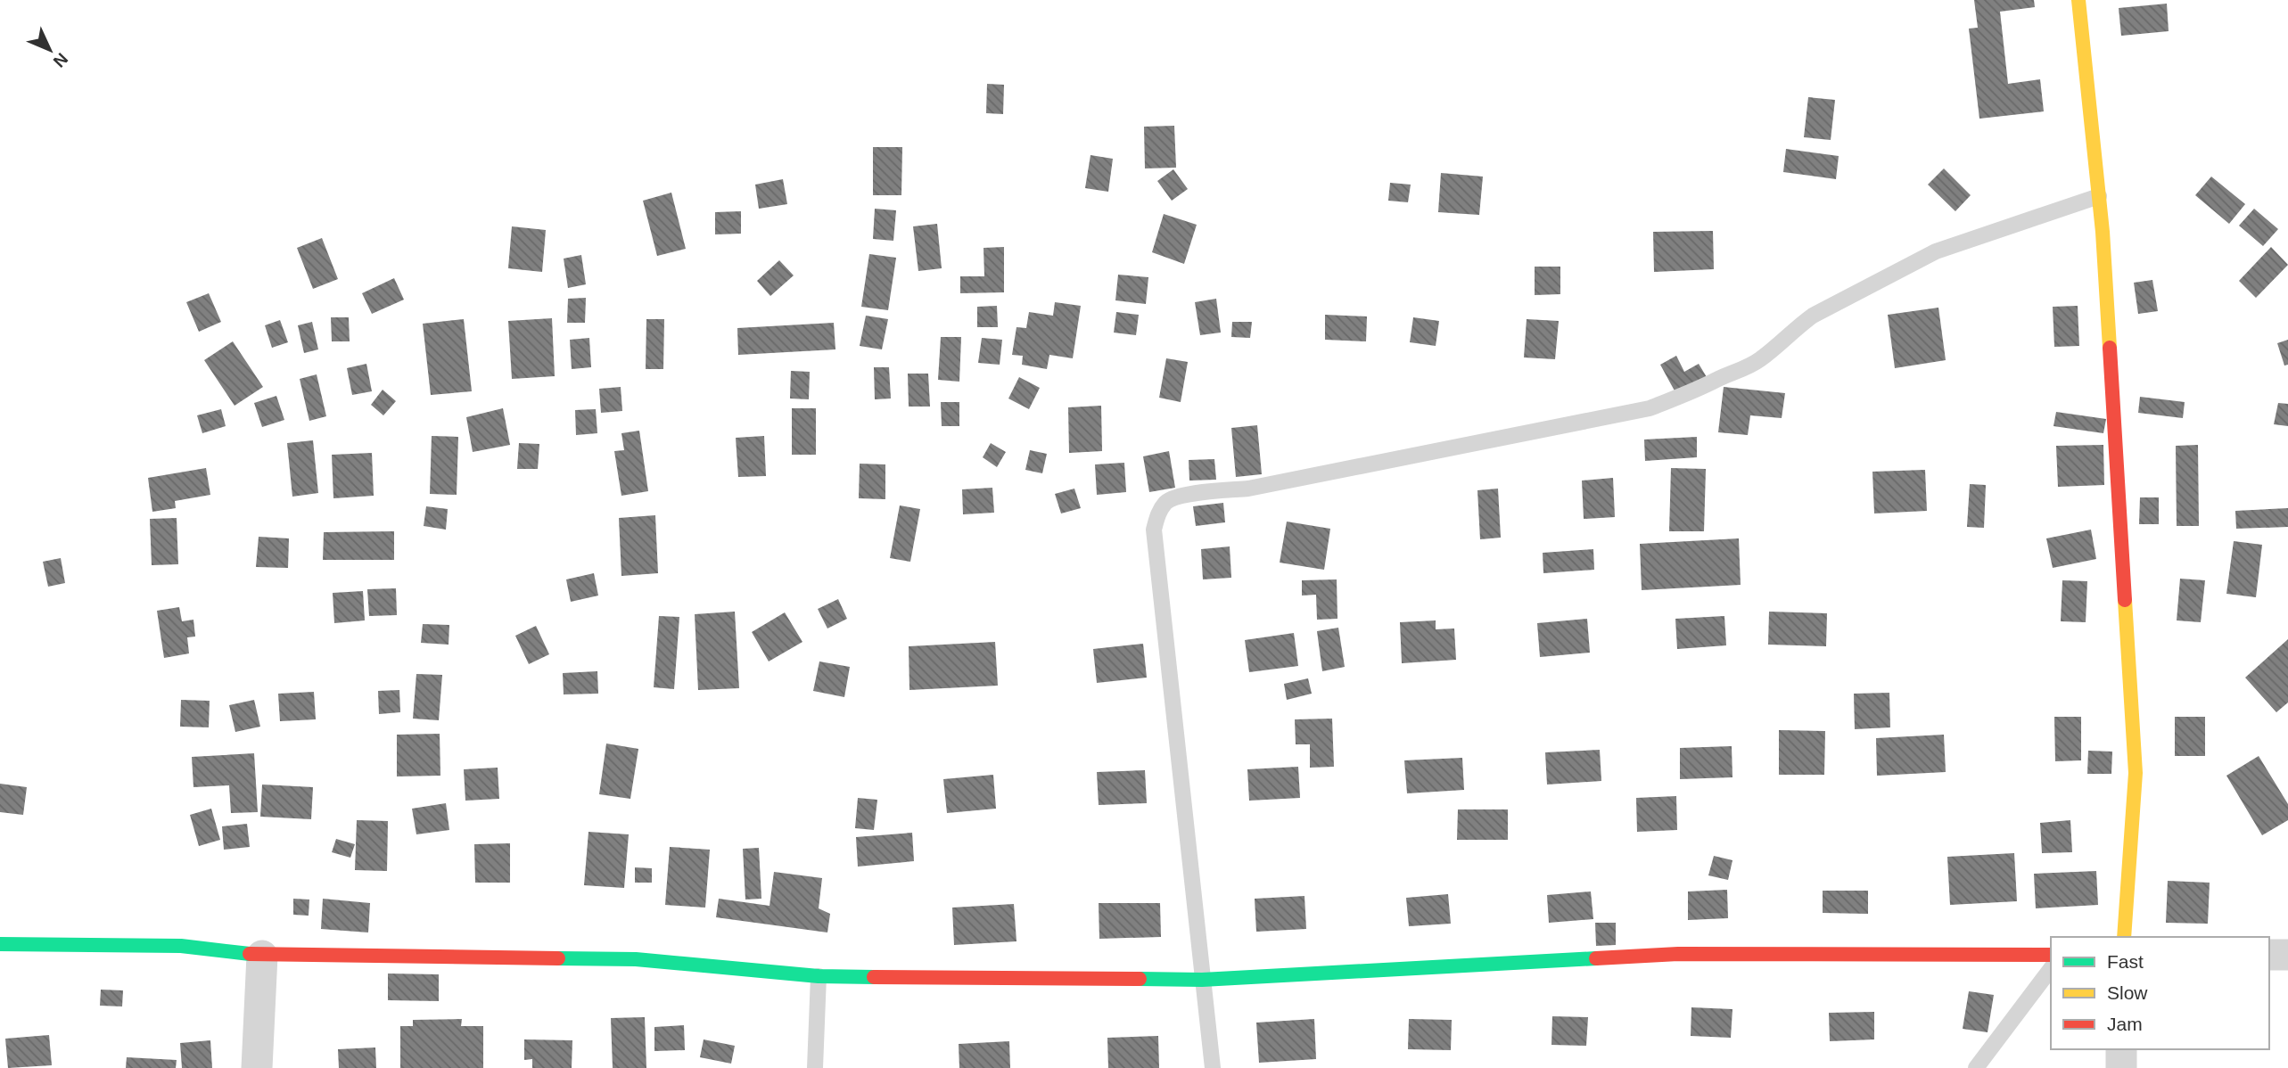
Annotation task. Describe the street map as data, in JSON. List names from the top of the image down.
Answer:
{
  "legend": ["Fast", "Slow", "Jam"],
  "north": "bottom right"
}
